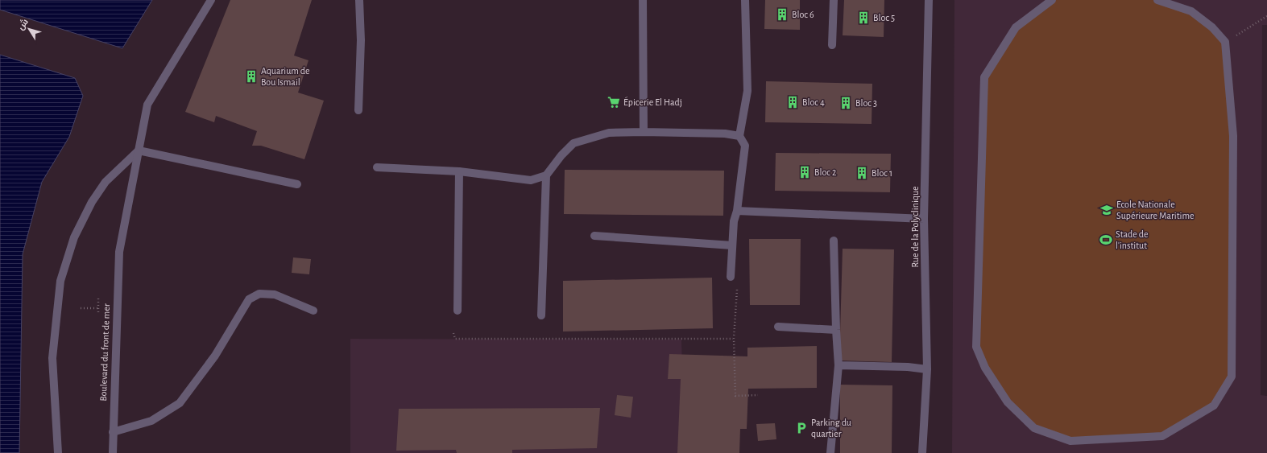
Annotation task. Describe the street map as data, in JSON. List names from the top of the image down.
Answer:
{
  "streets": {
    "street": ["Rue de la Polyclinique", "Boulevard du front de mer"]
  },
  "places": {
    "building": [
      "Bloc 6",
      "Bloc 5",
      "Aquarium de Bou Ismail",
      "Bloc 4",
      "Bloc 3",
      "Bloc 2",
      "Bloc 1"
    ],
    "supermarket": ["Épicerie El Hadj"],
    "school or university": ["Ecole Nationale Supérieure Maritime"],
    "sports": ["Stade de l'institut"],
    "parking": ["Parking du quartier"]
  },
  "north": "top left"
}
